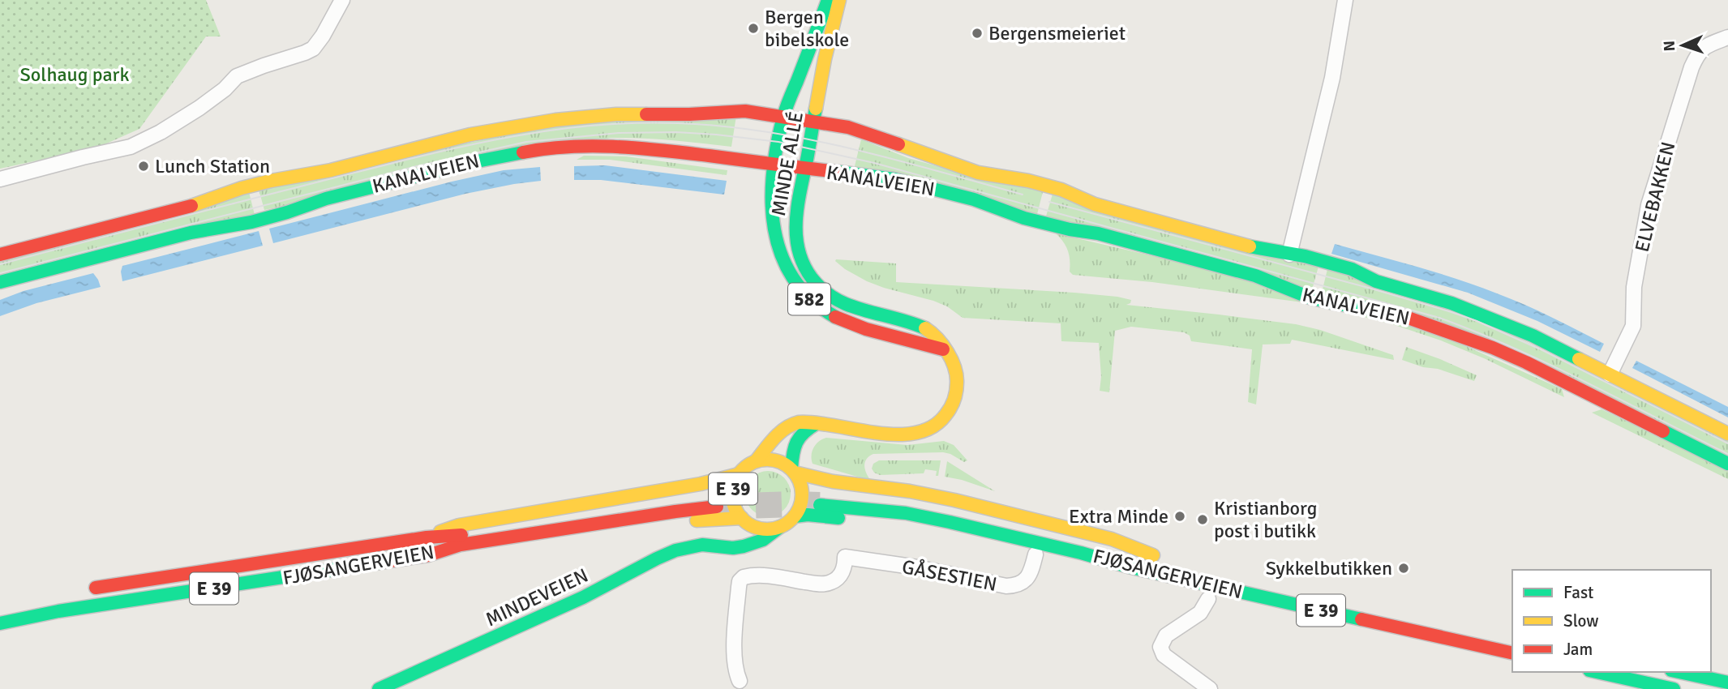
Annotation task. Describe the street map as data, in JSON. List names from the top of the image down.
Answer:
{
  "streets": {
    "main road": [
      "MINDE ALLÉ",
      "KANALVEIEN",
      "582",
      "E 39",
      "FJØSANGERVEIEN",
      "MINDEVEIEN"
    ],
    "street": ["ELVEBAKKEN", "GÅSESTIEN"]
  },
  "crossings": [
    ["MINDE ALLÉ", "KANALVEIEN"],
    ["MINDE ALLÉ", "E 39"],
    ["MINDE ALLÉ", "FJØSANGERVEIEN"],
    ["KANALVEIEN", "ELVEBAKKEN"],
    ["E 39", "FJØSANGERVEIEN"],
    ["E 39", "GÅSESTIEN"]
  ],
  "parks": ["Solhaug park"],
  "places": [
    "Bergen bibelskole",
    "Bergensmeieriet",
    "Lunch Station",
    "Extra Minde",
    "Kristianborg post i butikk",
    "Sykkelbutikken"
  ],
  "legend": ["Fast", "Slow", "Jam"],
  "north": "left"
}
